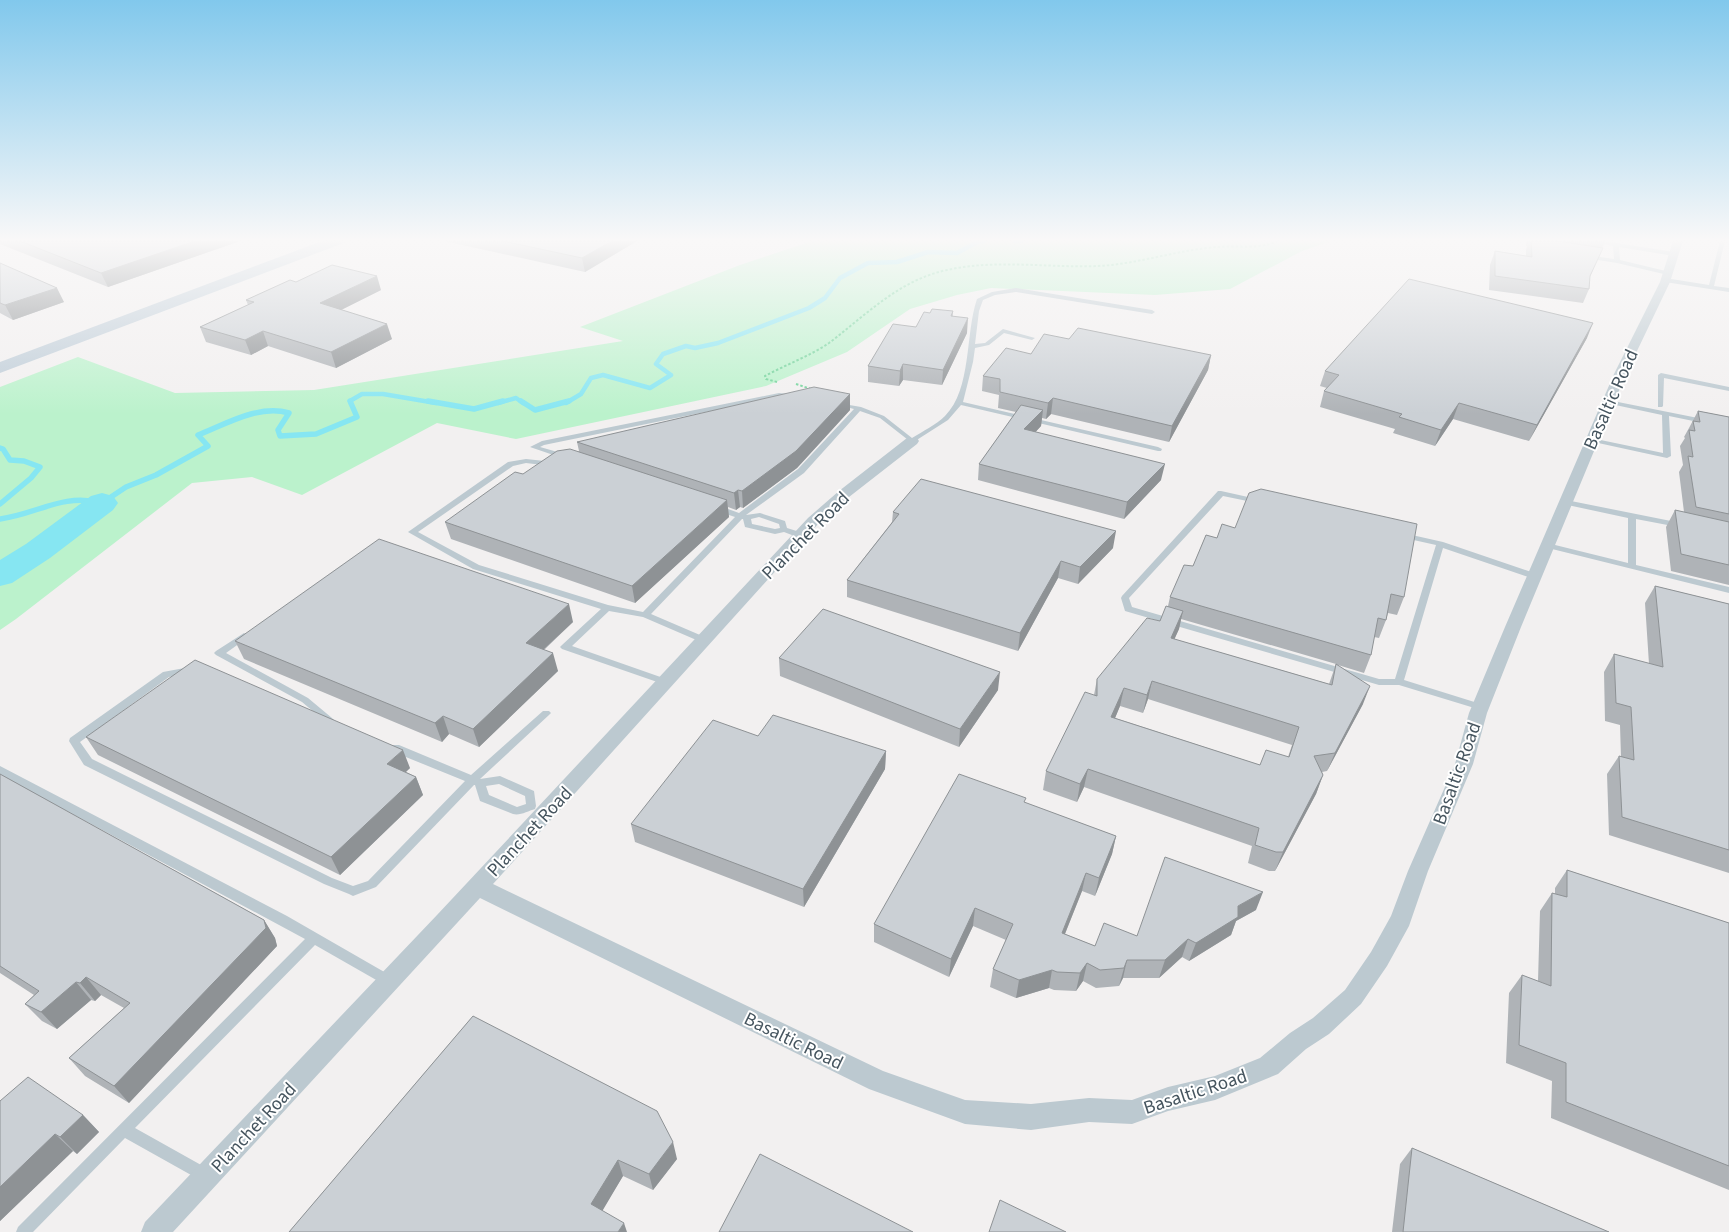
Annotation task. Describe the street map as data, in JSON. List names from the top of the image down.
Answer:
{
  "streets": {
    "street": ["Basaltic Road", "Planchet Road"]
  },
  "crossings": [
    ["Basaltic Road", "Planchet Road"]
  ]
}
